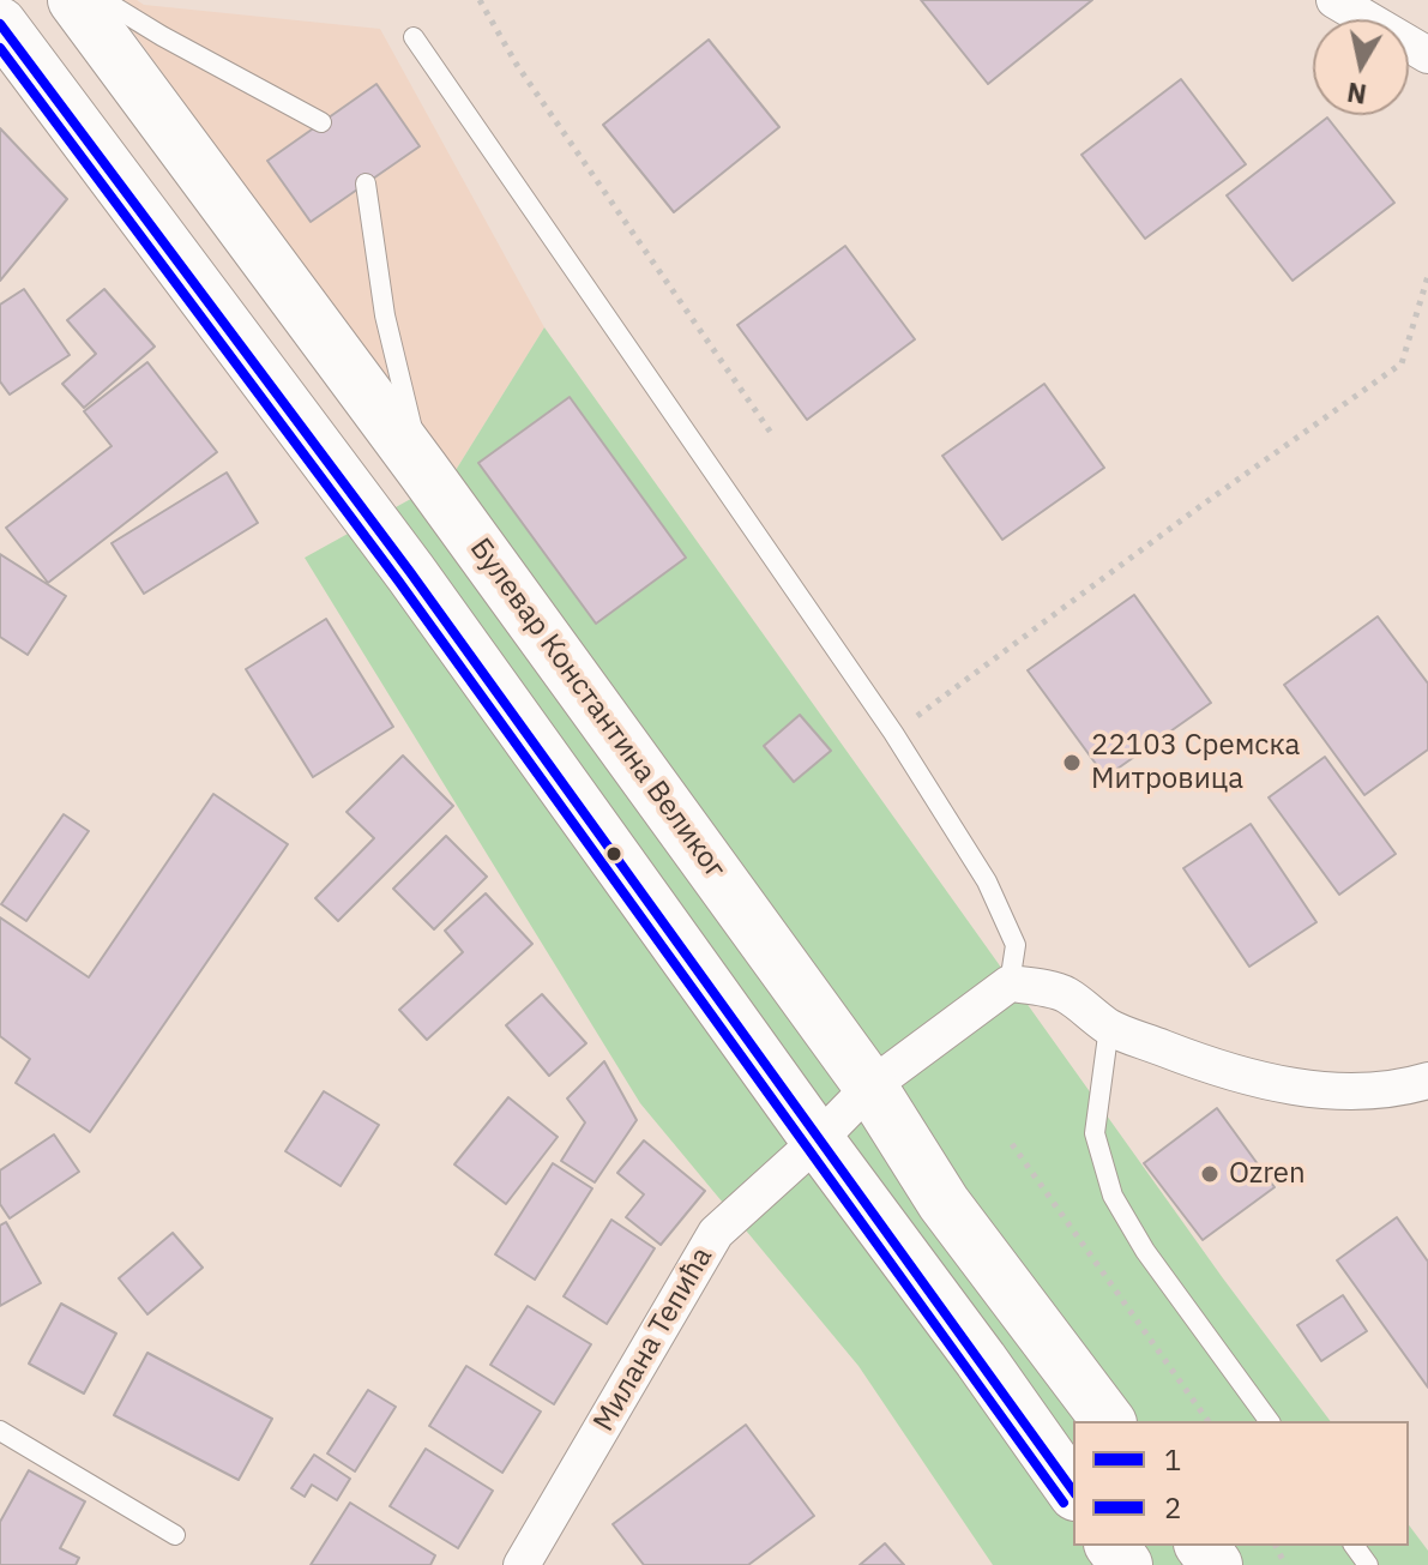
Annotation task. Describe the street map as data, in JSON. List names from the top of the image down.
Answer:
{
  "streets": {
    "main road": ["Булевар Константина Великог"],
    "street": ["Милана Тепића"]
  },
  "crossings": [
    ["Булевар Константина Великог", "Милана Тепића"]
  ],
  "places": ["22103 Сремска Митровица", "Ozren"],
  "lines": ["transit line 1", "transit line 2"],
  "legend": ["1", "2"],
  "north": "bottom"
}
